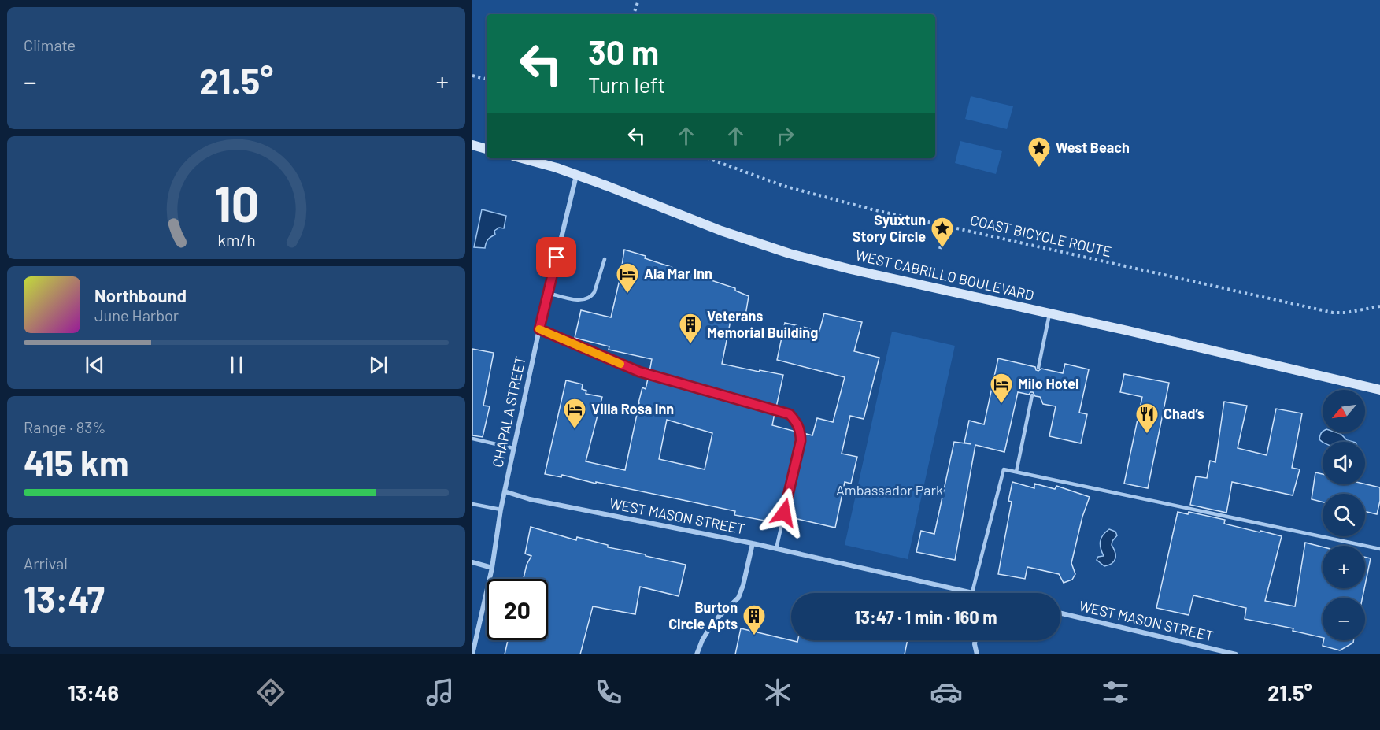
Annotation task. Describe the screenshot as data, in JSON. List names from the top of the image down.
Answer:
{
  "streets": {
    "main road": ["WEST CABRILLO BOULEVARD"],
    "street": ["CHAPALA STREET", "WEST MASON STREET"],
    "path": ["COAST BICYCLE ROUTE"]
  },
  "crossings": [
    ["WEST CABRILLO BOULEVARD", "CHAPALA STREET"],
    ["CHAPALA STREET", "WEST MASON STREET"]
  ],
  "parks": ["Ambassador Park"],
  "places": {
    "place": ["West Beach", "Syuxtun Story Circle"],
    "hotel": ["Ala Mar Inn", "Milo Hotel", "Villa Rosa Inn"],
    "building": ["Veterans Memorial Building", "Burton Circle Apts"],
    "restaurant": ["Chad’s"]
  },
  "north": "bottom left",
  "page": {
    "tile": [
      "Climate",
      ["Range · 83%", "415 km"],
      ["Arrival", "13:47"]
    ],
    "turn": ["30 m", "Turn left"],
    "heat": ["−", "21.5°", "+"],
    "song": ["Northbound", "June Harbor"],
    "map_buttons": ["+", "−"],
    "limit": "20",
    "trip": "13:47 · 1 min · 160 m",
    "tabs": ["13:46", "21.5°"],
    "gauge": ["10", "km/h"]
  }
}
